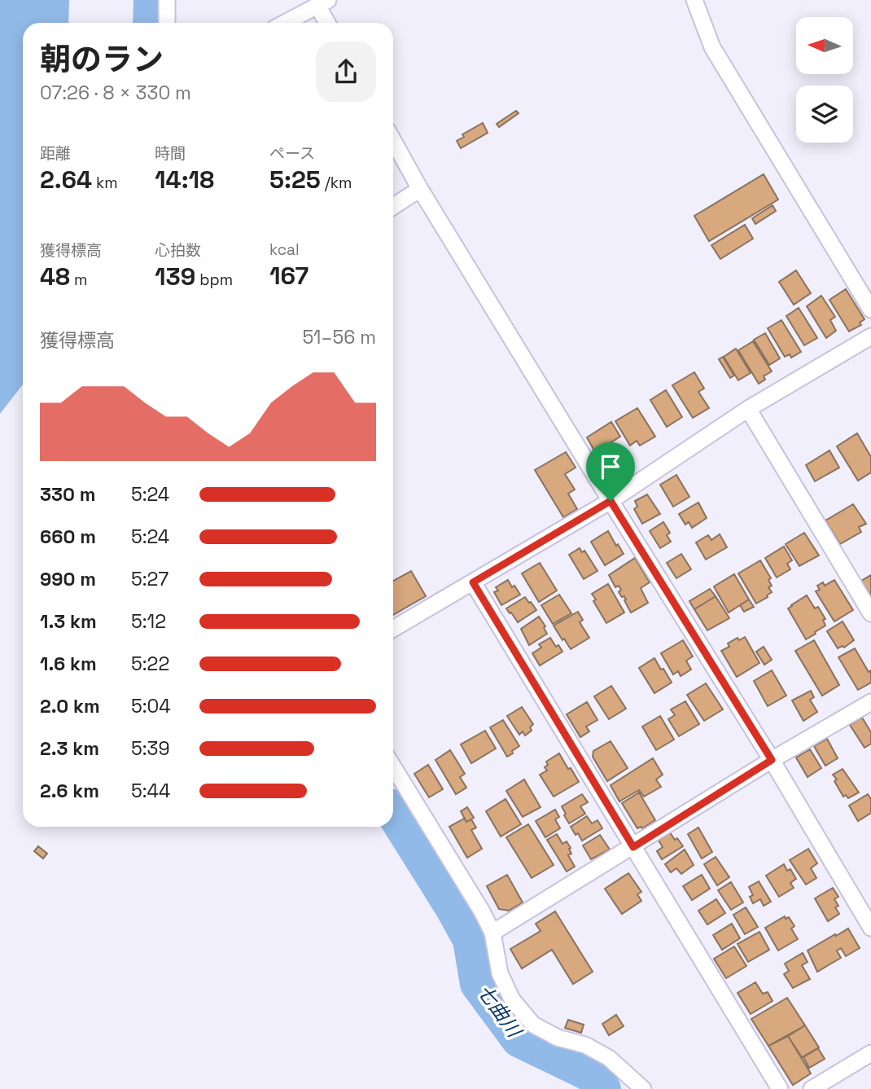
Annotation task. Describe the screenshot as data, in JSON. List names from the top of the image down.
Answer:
{
  "water": ["七曲川"],
  "north": "left",
  "page": {
    "heading": ["朝のラン", "07:26 · 8 × 330 m"],
    "stats": [
      ["距離", "2.64 km"],
      ["時間", "14:18"],
      ["ペース", "5:25 /km"],
      ["獲得標高", "48 m"],
      ["心拍数", "139 bpm"],
      ["kcal", "167"]
    ],
    "chart": ["獲得標高", "51–56 m"],
    "list": [
      {
        "name": "330 m",
        "note": "5:24"
      },
      {
        "name": "660 m",
        "note": "5:24"
      },
      {
        "name": "990 m",
        "note": "5:27"
      },
      {
        "name": "1.3 km",
        "note": "5:12"
      },
      {
        "name": "1.6 km",
        "note": "5:22"
      },
      {
        "name": "2.0 km",
        "note": "5:04"
      },
      {
        "name": "2.3 km",
        "note": "5:39"
      },
      {
        "name": "2.6 km",
        "note": "5:44"
      }
    ]
  }
}
